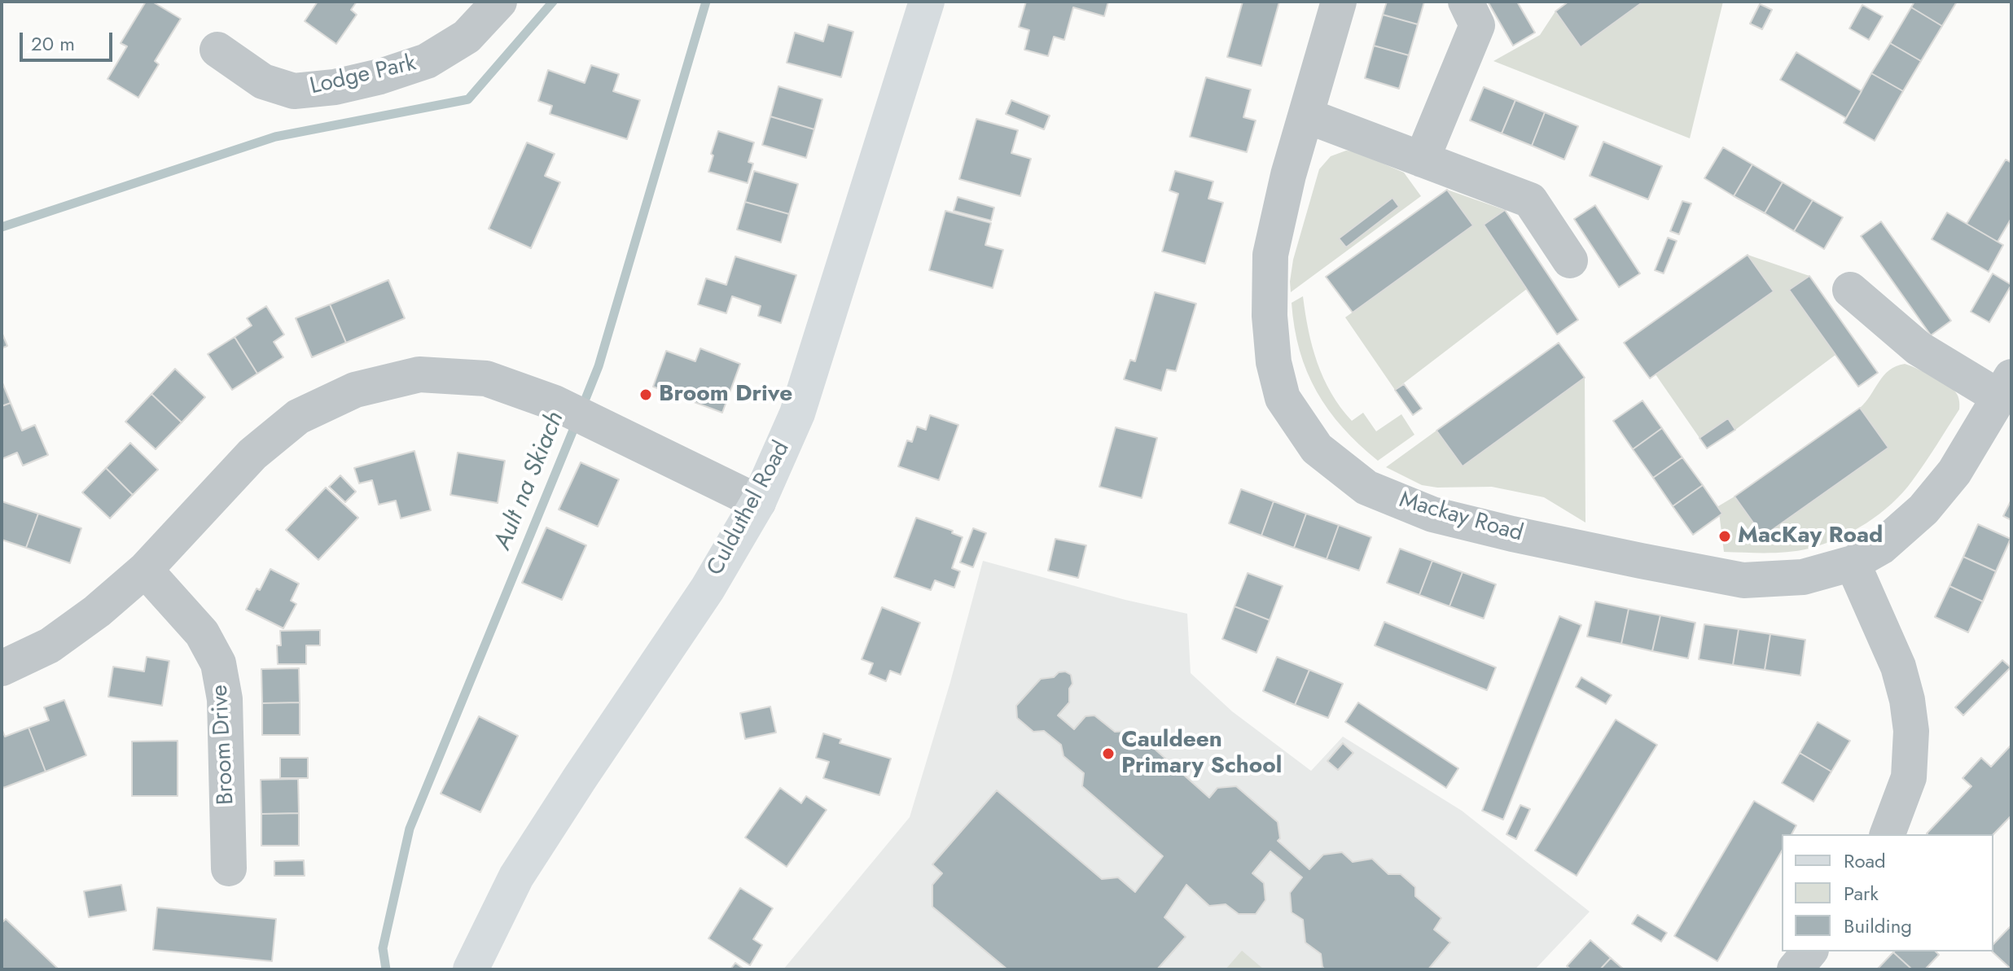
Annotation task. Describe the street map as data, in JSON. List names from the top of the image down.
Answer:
{
  "streets": {
    "main road": ["Culduthel Road"],
    "street": ["Lodge Park", "Mackay Road", "Broom Drive"]
  },
  "water": ["Ault na Skiach"],
  "places": ["Broom Drive", "MacKay Road", "Cauldeen Primary School"],
  "legend": ["Road", "Park", "Building"],
  "scale_bar": "20 m"
}
